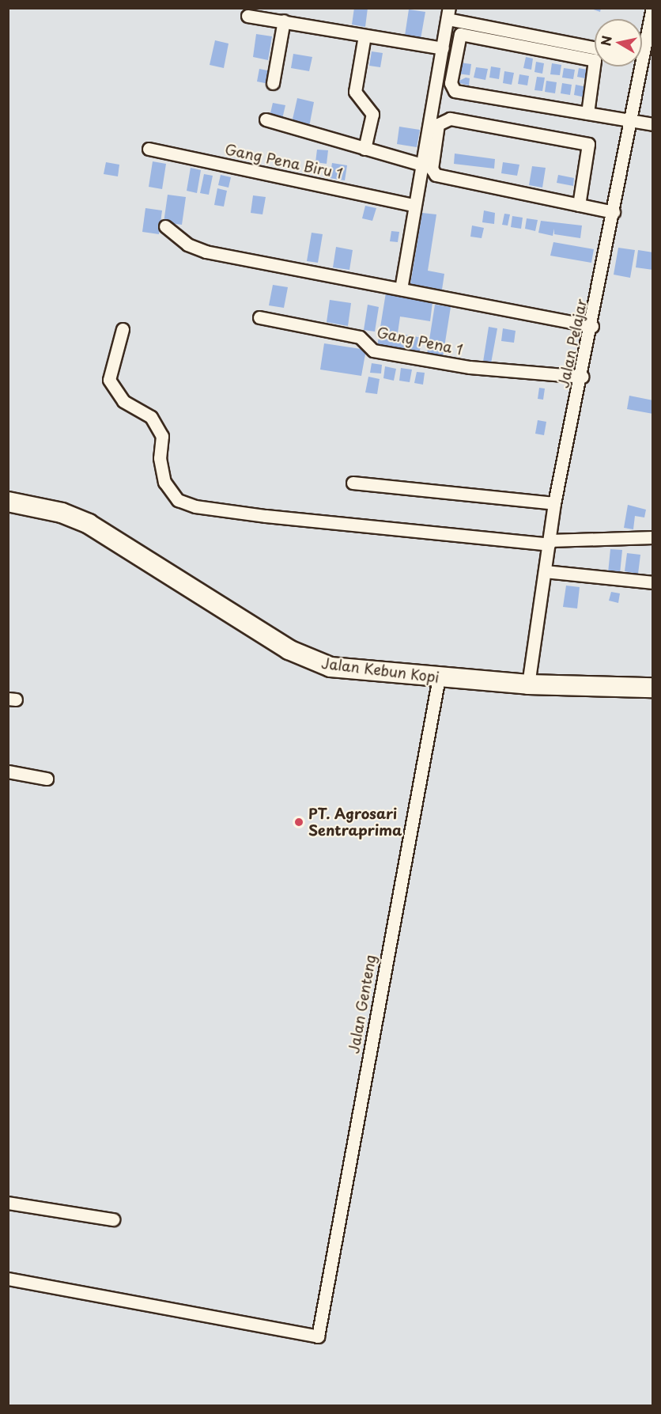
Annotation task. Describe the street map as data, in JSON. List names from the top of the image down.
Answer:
{
  "streets": {
    "main road": ["Jalan Kebun Kopi"],
    "street": [
      "Gang Pena Biru 1",
      "Gang Pena 1",
      "Jalan Pelajar",
      "Jalan Genteng"
    ]
  },
  "crossings": [
    ["Gang Pena 1", "Jalan Pelajar"],
    ["Jalan Pelajar", "Jalan Kebun Kopi"],
    ["Jalan Kebun Kopi", "Jalan Genteng"]
  ],
  "places": ["PT. Agrosari Sentraprima"],
  "north": "left"
}
